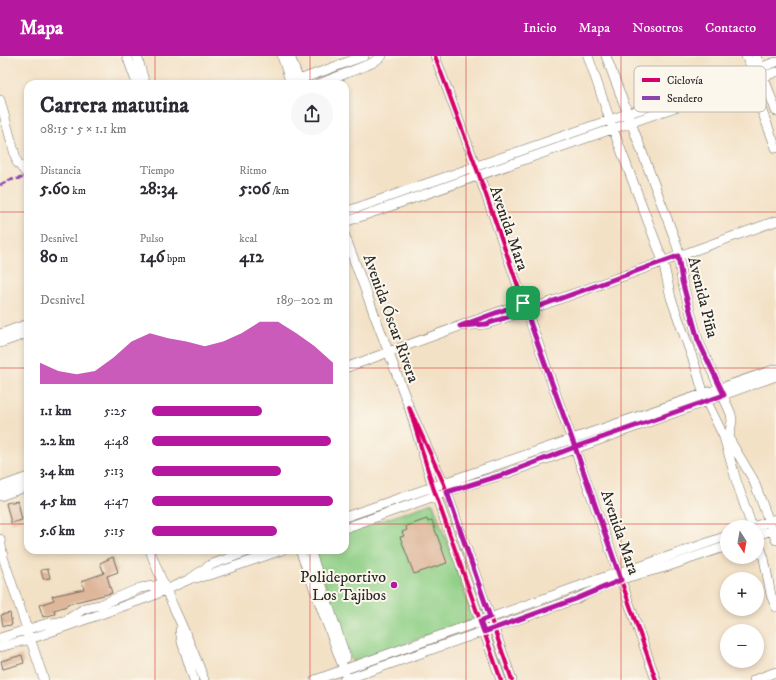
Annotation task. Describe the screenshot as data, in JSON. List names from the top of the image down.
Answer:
{
  "streets": {
    "street": ["Avenida Mara", "Avenida Piña", "Avenida Óscar Rivera"]
  },
  "places": ["Polideportivo Los Tajibos"],
  "legend": ["Ciclovía", "Sendero"],
  "north": "bottom",
  "page": {
    "header": "Mapa",
    "nav": [
      "Inicio",
      "Mapa",
      "Nosotros",
      "Contacto"
    ],
    "heading": ["Carrera matutina", "08:15 · 5 × 1.1 km"],
    "stats": [
      ["Distancia", "5.60 km"],
      ["Tiempo", "28:34"],
      ["Ritmo", "5:06 /km"],
      ["Desnivel", "80 m"],
      ["Pulso", "146 bpm"],
      ["kcal", "412"]
    ],
    "chart": ["Desnivel", "189–202 m"],
    "list": [
      {
        "name": "1.1 km",
        "note": "5:25"
      },
      {
        "name": "2.2 km",
        "note": "4:48"
      },
      {
        "name": "3.4 km",
        "note": "5:13"
      },
      {
        "name": "4.5 km",
        "note": "4:47"
      },
      {
        "name": "5.6 km",
        "note": "5:15"
      }
    ],
    "map_buttons": ["+", "−"]
  }
}
